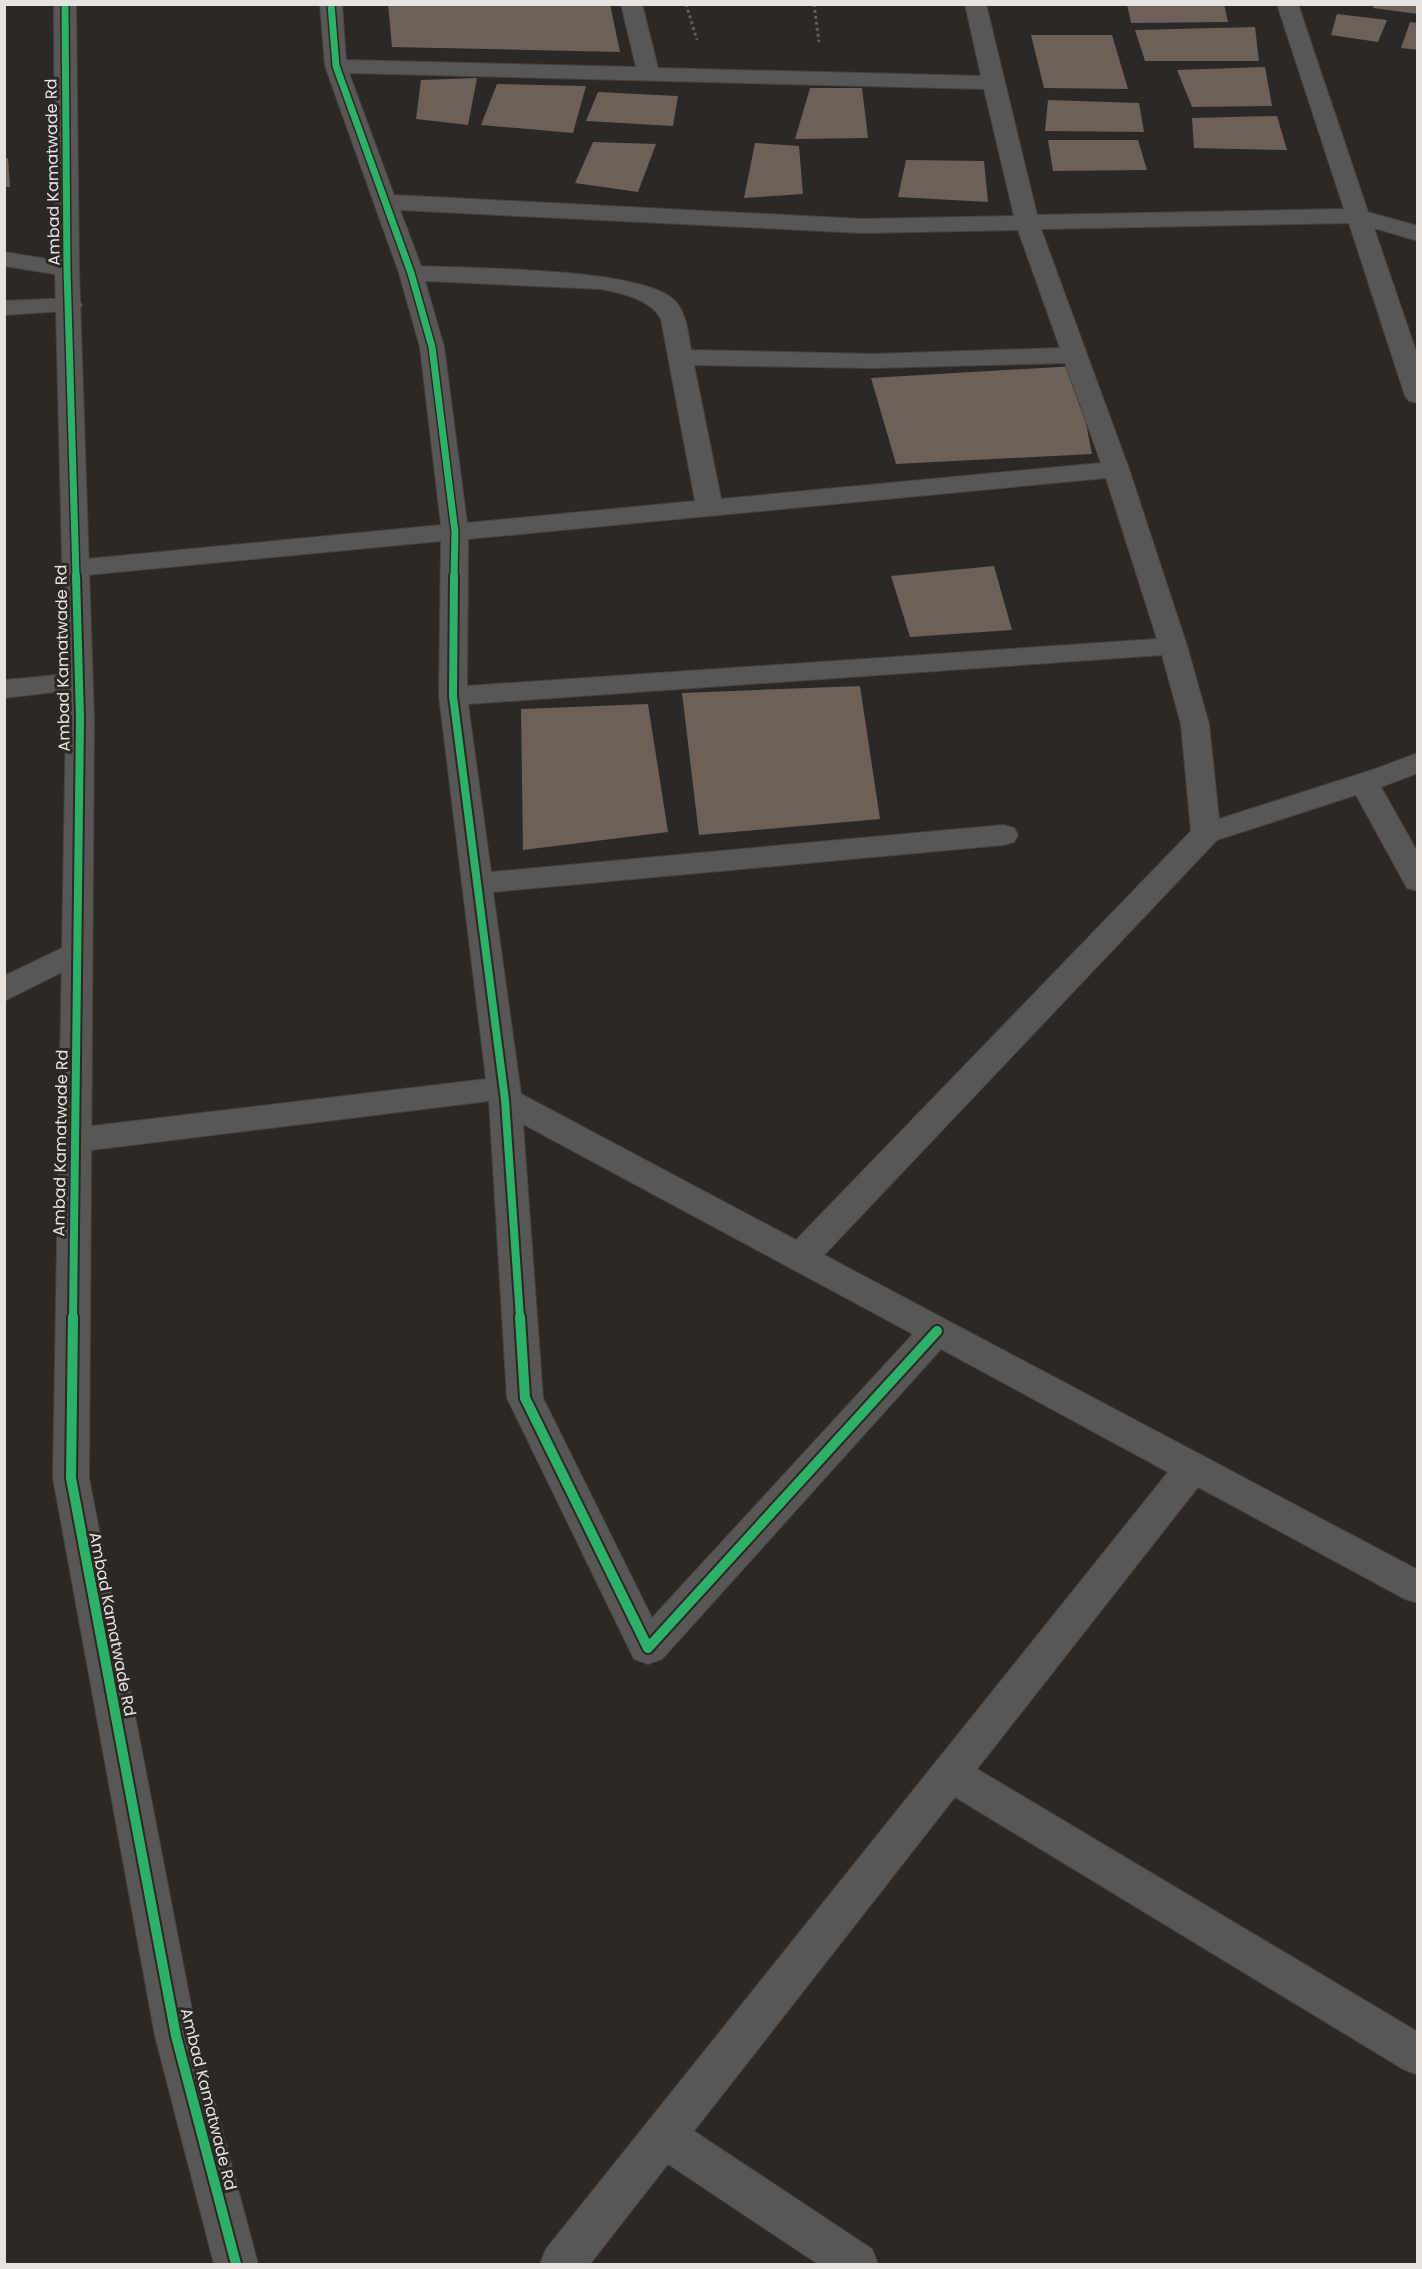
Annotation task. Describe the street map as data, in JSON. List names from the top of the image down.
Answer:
{
  "streets": {
    "street": ["Ambad Kamatwade Rd"]
  }
}
